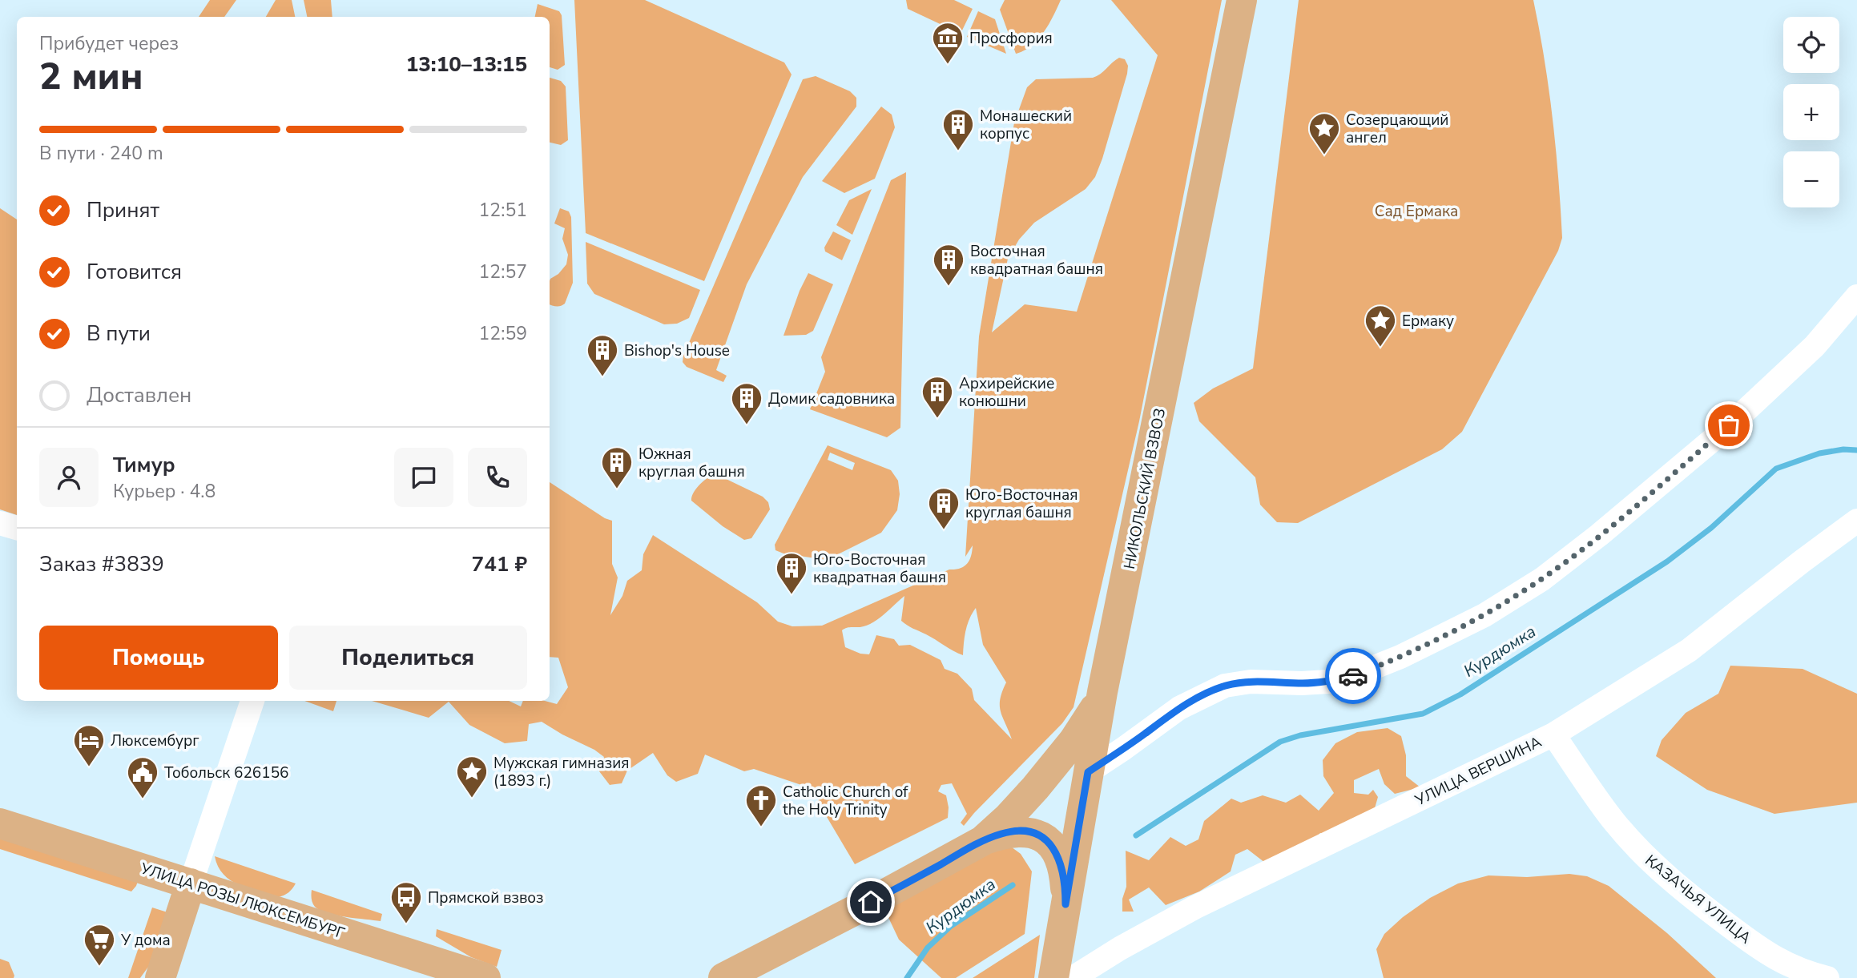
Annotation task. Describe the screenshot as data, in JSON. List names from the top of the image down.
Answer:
{
  "streets": {
    "main road": ["НИКОЛЬСКИЙ ВЗВОЗ", "УЛИЦА РОЗЫ ЛЮКСЕМБУРГ"],
    "street": ["УЛИЦА ВЕРШИНА", "КАЗАЧЬЯ УЛИЦА"]
  },
  "crossings": [
    ["УЛИЦА ВЕРШИНА", "КАЗАЧЬЯ УЛИЦА"]
  ],
  "water": ["Курдюмка"],
  "parks": ["Сад Ермака"],
  "places": {
    "museum": ["Просфория"],
    "building": [
      "Монашеский корпус",
      "Восточная квадратная башня",
      "Bishop's House",
      "Архирейские конюшни",
      "Домик садовника",
      "Южная круглая башня",
      "Юго-Восточная круглая башня",
      "Юго-Восточная квадратная башня"
    ],
    "place": ["Созерцающий ангел", "Ермаку", "Мужская гимназия (1893 г.)"],
    "hotel": ["Люксембург"],
    "public building": ["Тобольск 626156"],
    "church": ["Catholic Church of the Holy Trinity"],
    "bus stop": ["Прямской взвоз"],
    "supermarket": ["У дома"]
  },
  "page": {
    "map_buttons": ["+", "−"],
    "heading": ["2 мин", "Прибудет через", "13:10–13:15"],
    "panel": [
      "Тимур",
      "Курьер · 4.8",
      "Заказ #3839",
      "741 ₽"
    ],
    "bar": "В пути · 240 m",
    "list": [
      ["Принят", "12:51"],
      ["Готовится", "12:57"],
      ["В пути", "12:59"],
      "Доставлен"
    ],
    "buttons": ["Помощь", "Поделиться"]
  }
}
